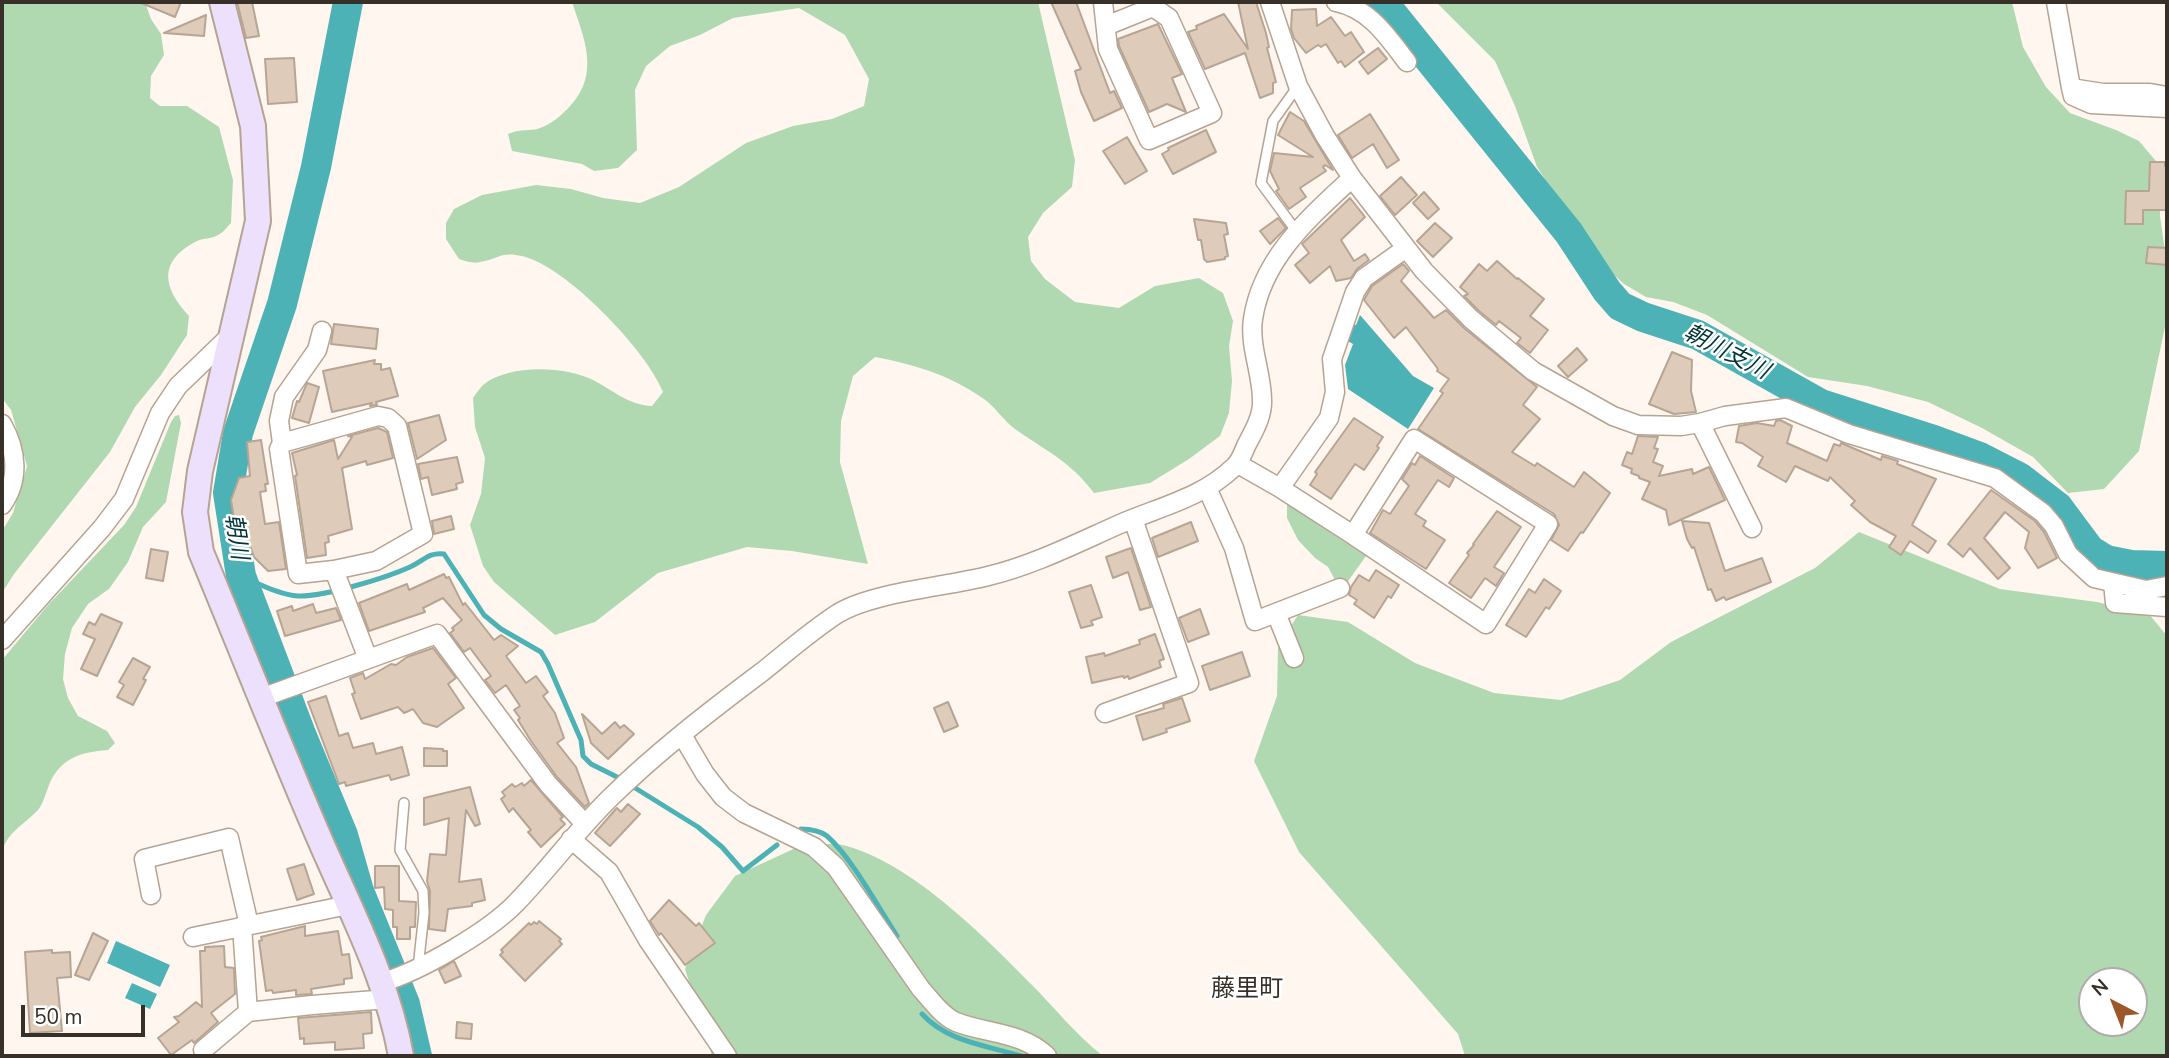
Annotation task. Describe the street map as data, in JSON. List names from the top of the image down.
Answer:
{
  "districts": ["藤里町"],
  "water": ["朝川支川", "朝川"],
  "scale_bar": "50 m",
  "north": "top left"
}
